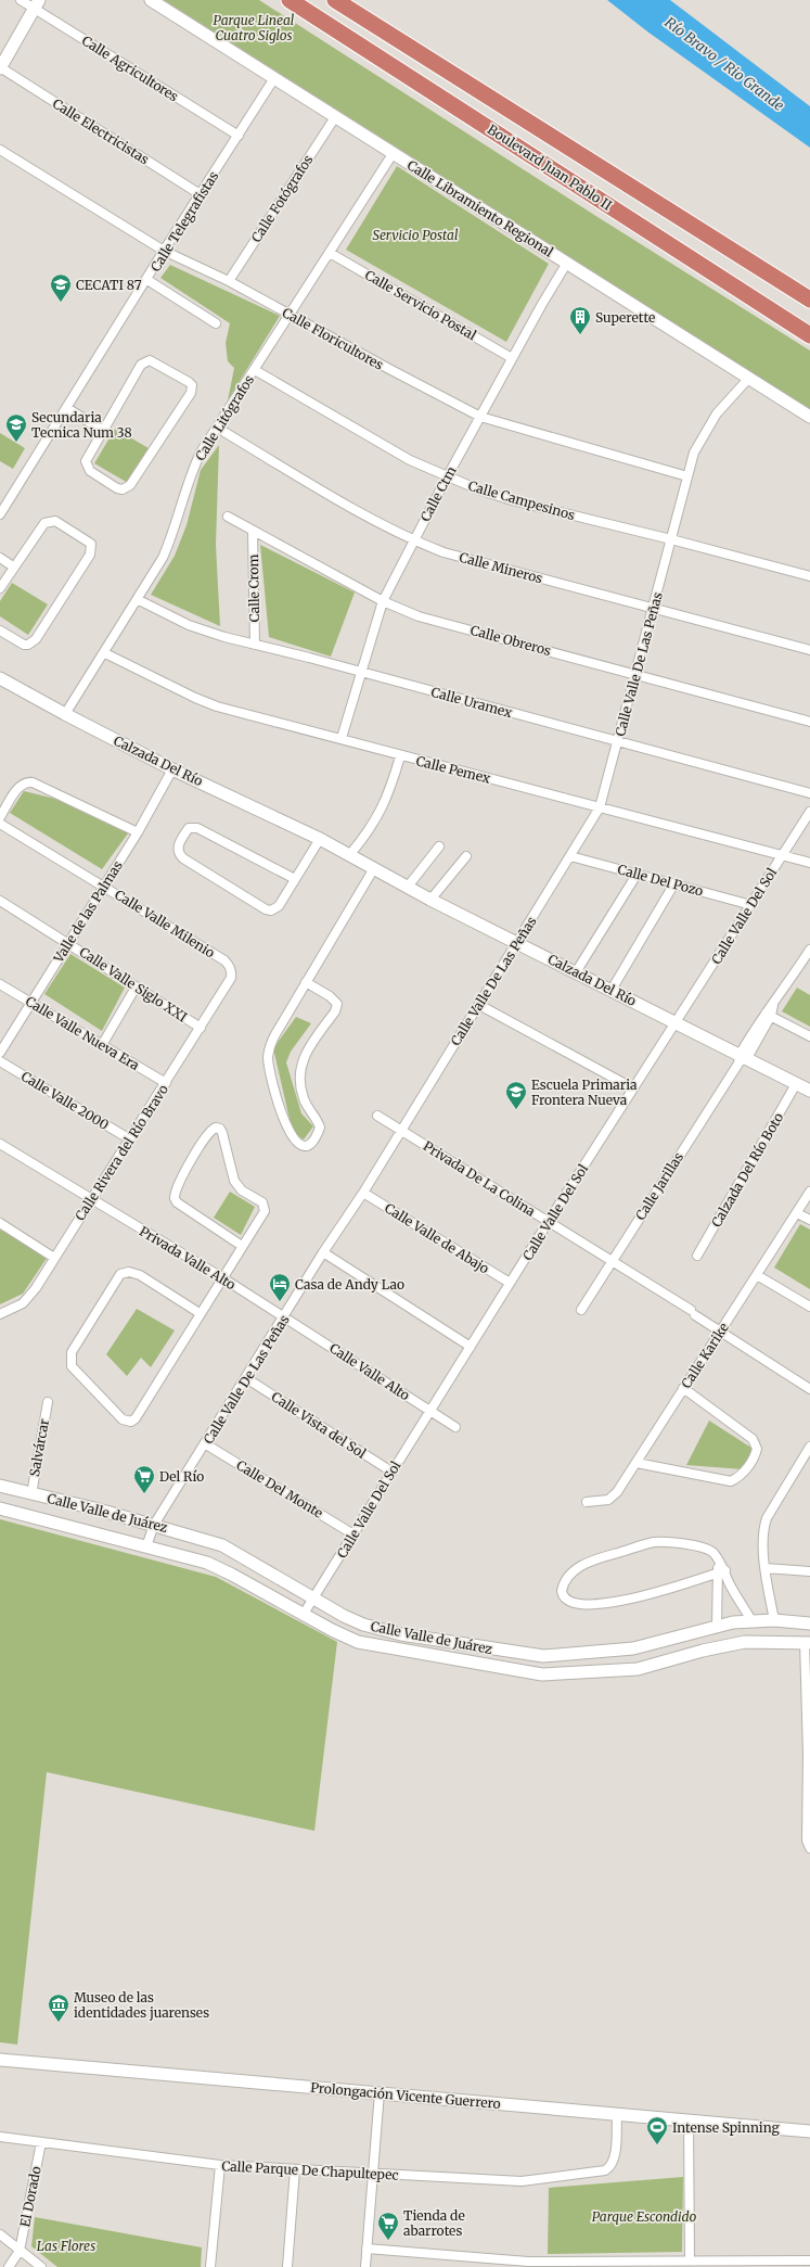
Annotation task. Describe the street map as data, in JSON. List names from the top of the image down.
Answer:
{
  "streets": {
    "highway": ["Boulevard Juan Pablo II"],
    "street": [
      "Calle Agricultores",
      "Calle Electricistas",
      "Calle Fotógrafos",
      "Calle Libramiento Regional",
      "Calle Telegrafistas",
      "Calle Servicio Postal",
      "Calle Floricultores",
      "Calle Litógrafos",
      "Calle Ctm",
      "Calle Campesinos",
      "Calle Mineros",
      "Calle Crom",
      "Calle Obreros",
      "Calle Valle De Las Peñas",
      "Calle Uramex",
      "Calzada Del Río",
      "Calle Pemex",
      "Calle Del Pozo",
      "Valle de las Palmas",
      "Calle Valle Del Sol",
      "Calle Valle Milenio",
      "Calle Valle Siglo XXI",
      "Calle Valle Nueva Era",
      "Calle Valle 2000",
      "Calle Rivera del Río Bravo",
      "Calzada Del Río Boto",
      "Privada De La Colina",
      "Calle Jarillas",
      "Calle Valle de Abajo",
      "Privada Valle Alto",
      "Calle Karike",
      "Calle Valle Alto",
      "Calle Vista del Sol",
      "Salvárcar",
      "Calle Del Monte",
      "Calle Valle de Juárez",
      "Prolongación Vicente Guerrero",
      "Calle Parque De Chapultepec",
      "El Dorado"
    ]
  },
  "crossings": [
    ["Calle Agricultores", "Calle Telegrafistas"],
    ["Calle Electricistas", "Calle Telegrafistas"],
    ["Calle Fotógrafos", "Calle Libramiento Regional"],
    ["Calle Fotógrafos", "Calle Floricultores"],
    ["Calle Libramiento Regional", "Calle Telegrafistas"],
    ["Calle Libramiento Regional", "Calle Litógrafos"],
    ["Calle Libramiento Regional", "Calle Ctm"],
    ["Calle Libramiento Regional", "Calle Valle De Las Peñas"],
    ["Calle Telegrafistas", "Calle Floricultores"],
    ["Calle Servicio Postal", "Calle Litógrafos"],
    ["Calle Servicio Postal", "Calle Ctm"],
    ["Calle Floricultores", "Calle Litógrafos"],
    ["Calle Floricultores", "Calle Ctm"],
    ["Calle Floricultores", "Calle Valle De Las Peñas"],
    ["Calle Litógrafos", "Calle Campesinos"],
    ["Calle Litógrafos", "Calle Mineros"],
    ["Calle Litógrafos", "Calle Uramex"],
    ["Calle Litógrafos", "Calzada Del Río"],
    ["Calle Litógrafos", "Calle Pemex"],
    ["Calle Ctm", "Calle Campesinos"],
    ["Calle Ctm", "Calle Mineros"],
    ["Calle Ctm", "Calle Obreros"],
    ["Calle Ctm", "Calle Uramex"],
    ["Calle Ctm", "Calle Pemex"],
    ["Calle Campesinos", "Calle Valle De Las Peñas"],
    ["Calle Mineros", "Calle Valle De Las Peñas"],
    ["Calle Crom", "Calle Obreros"],
    ["Calle Crom", "Calle Uramex"],
    ["Calle Obreros", "Calle Valle De Las Peñas"],
    ["Calle Valle De Las Peñas", "Calle Uramex"],
    ["Calle Valle De Las Peñas", "Calzada Del Río"],
    ["Calle Valle De Las Peñas", "Calle Pemex"],
    ["Calle Valle De Las Peñas", "Calle Del Pozo"],
    ["Calle Valle De Las Peñas", "Privada De La Colina"],
    ["Calle Valle De Las Peñas", "Calle Valle de Abajo"],
    ["Calle Valle De Las Peñas", "Privada Valle Alto"],
    ["Calle Valle De Las Peñas", "Calle Valle Alto"],
    ["Calle Valle De Las Peñas", "Calle Vista del Sol"],
    ["Calle Valle De Las Peñas", "Calle Del Monte"],
    ["Calle Valle De Las Peñas", "Calle Valle de Juárez"],
    ["Calzada Del Río", "Valle de las Palmas"],
    ["Calzada Del Río", "Calle Valle Del Sol"],
    ["Calzada Del Río", "Calzada Del Río Boto"],
    ["Calzada Del Río", "Calle Jarillas"],
    ["Calle Pemex", "Calle Valle Del Sol"],
    ["Calle Del Pozo", "Calle Valle Del Sol"],
    ["Valle de las Palmas", "Calle Valle Milenio"],
    ["Valle de las Palmas", "Calle Valle Siglo XXI"],
    ["Valle de las Palmas", "Calle Valle Nueva Era"],
    ["Calle Valle Del Sol", "Privada De La Colina"],
    ["Calle Valle Del Sol", "Calle Valle de Abajo"],
    ["Calle Valle Del Sol", "Calle Valle Alto"],
    ["Calle Valle Del Sol", "Calle Vista del Sol"],
    ["Calle Valle Del Sol", "Calle Del Monte"],
    ["Calle Valle Del Sol", "Calle Valle de Juárez"],
    ["Calle Valle Milenio", "Calle Rivera del Río Bravo"],
    ["Calle Valle Siglo XXI", "Calle Rivera del Río Bravo"],
    ["Calle Valle Nueva Era", "Calle Rivera del Río Bravo"],
    ["Calle Valle 2000", "Calle Rivera del Río Bravo"],
    ["Calle Rivera del Río Bravo", "Privada Valle Alto"],
    ["Privada De La Colina", "Calle Jarillas"],
    ["Privada De La Colina", "Calle Karike"],
    ["Privada Valle Alto", "Calle Valle Alto"],
    ["Salvárcar", "Calle Valle de Juárez"],
    ["Prolongación Vicente Guerrero", "Calle Parque De Chapultepec"],
    ["Calle Parque De Chapultepec", "El Dorado"]
  ],
  "water": ["Río Bravo / Rio Grande"],
  "parks": [
    "Parque Lineal Cuatro Siglos",
    "Servicio Postal",
    "Parque Escondido",
    "Las Flores"
  ],
  "places": {
    "school or university": ["CECATI 87", "Secundaria Tecnica Num 38", "Escuela Primaria Frontera Nueva"],
    "building": ["Superette"],
    "hotel": ["Casa de Andy Lao"],
    "supermarket": ["Del Río", "Tienda de abarrotes"],
    "museum": ["Museo de las identidades juarenses"],
    "sports": ["Intense Spinning"]
  }
}
